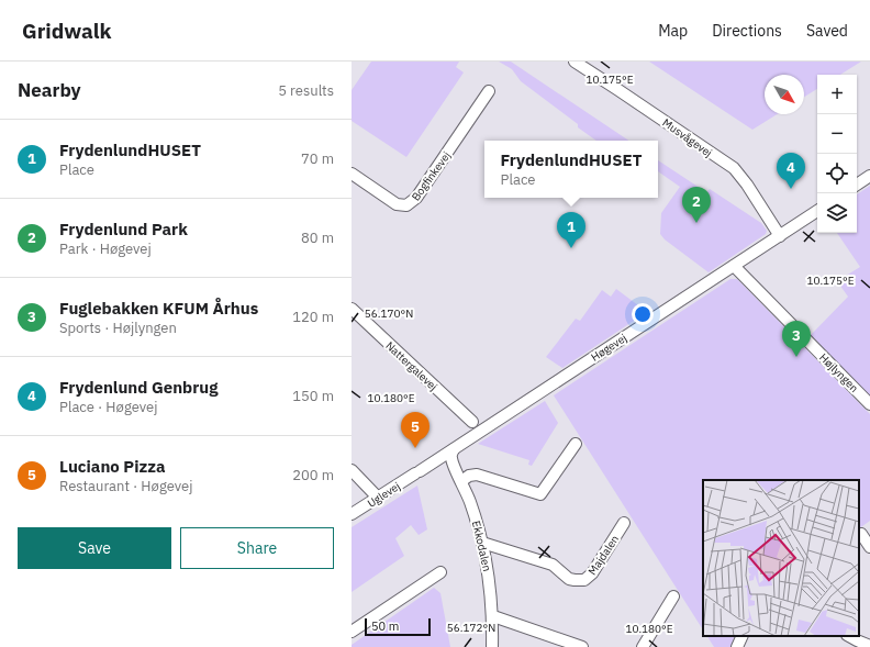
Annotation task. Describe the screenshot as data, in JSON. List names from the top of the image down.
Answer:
{
  "streets": {
    "street": [
      "Musvågevej",
      "Bogfinkevej",
      "Høgevej",
      "Nattergalevej",
      "Højlyngen",
      "Uglevej",
      "Ekkodalen",
      "Majdalen"
    ]
  },
  "crossings": [
    ["Musvågevej", "Høgevej"],
    ["Høgevej", "Højlyngen"],
    ["Høgevej", "Uglevej"],
    ["Høgevej", "Ekkodalen"],
    ["Ekkodalen", "Majdalen"]
  ],
  "scale_bar": "50 m",
  "north": "bottom right",
  "page": {
    "header": "Gridwalk",
    "nav": ["Map", "Directions", "Saved"],
    "heading": ["Nearby", "5 results"],
    "map_buttons": ["+", "−"],
    "list": [
      {
        "mark": "1",
        "name": "FrydenlundHUSET",
        "note": "Place",
        "value": "70 m"
      },
      {
        "mark": "2",
        "name": "Frydenlund Park",
        "note": "Park · Høgevej",
        "value": "80 m"
      },
      {
        "mark": "3",
        "name": "Fuglebakken KFUM Århus",
        "note": "Sports · Højlyngen",
        "value": "120 m"
      },
      {
        "mark": "4",
        "name": "Frydenlund Genbrug",
        "note": "Place · Høgevej",
        "value": "150 m"
      },
      {
        "mark": "5",
        "name": "Luciano Pizza",
        "note": "Restaurant · Høgevej",
        "value": "200 m"
      }
    ],
    "popup": ["FrydenlundHUSET", "Place"],
    "pins": [
      "4",
      "2",
      "1",
      "3",
      "5"
    ],
    "buttons": ["Save", "Share"],
    "scale": "50 m"
  },
  "coordinates": [
    "10.175°E",
    "56.170°N",
    "10.180°E",
    "56.172°N"
  ]
}
